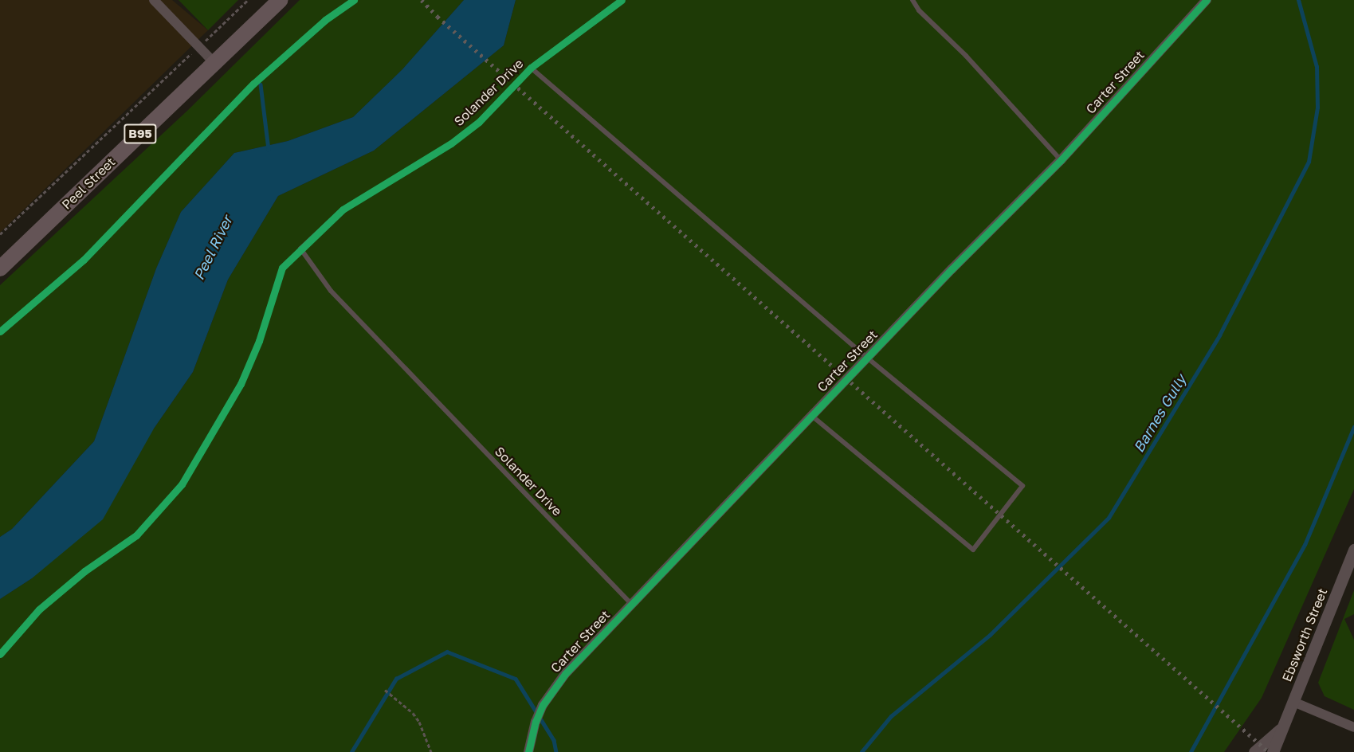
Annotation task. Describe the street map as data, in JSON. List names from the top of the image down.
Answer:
{
  "streets": {
    "main road": ["B95", "Peel Street"],
    "street": ["Carter Street", "Ebsworth Street"],
    "lane": ["Solander Drive"]
  },
  "crossings": [
    ["Carter Street", "Solander Drive"]
  ],
  "water": ["Peel River", "Barnes Gully"]
}
